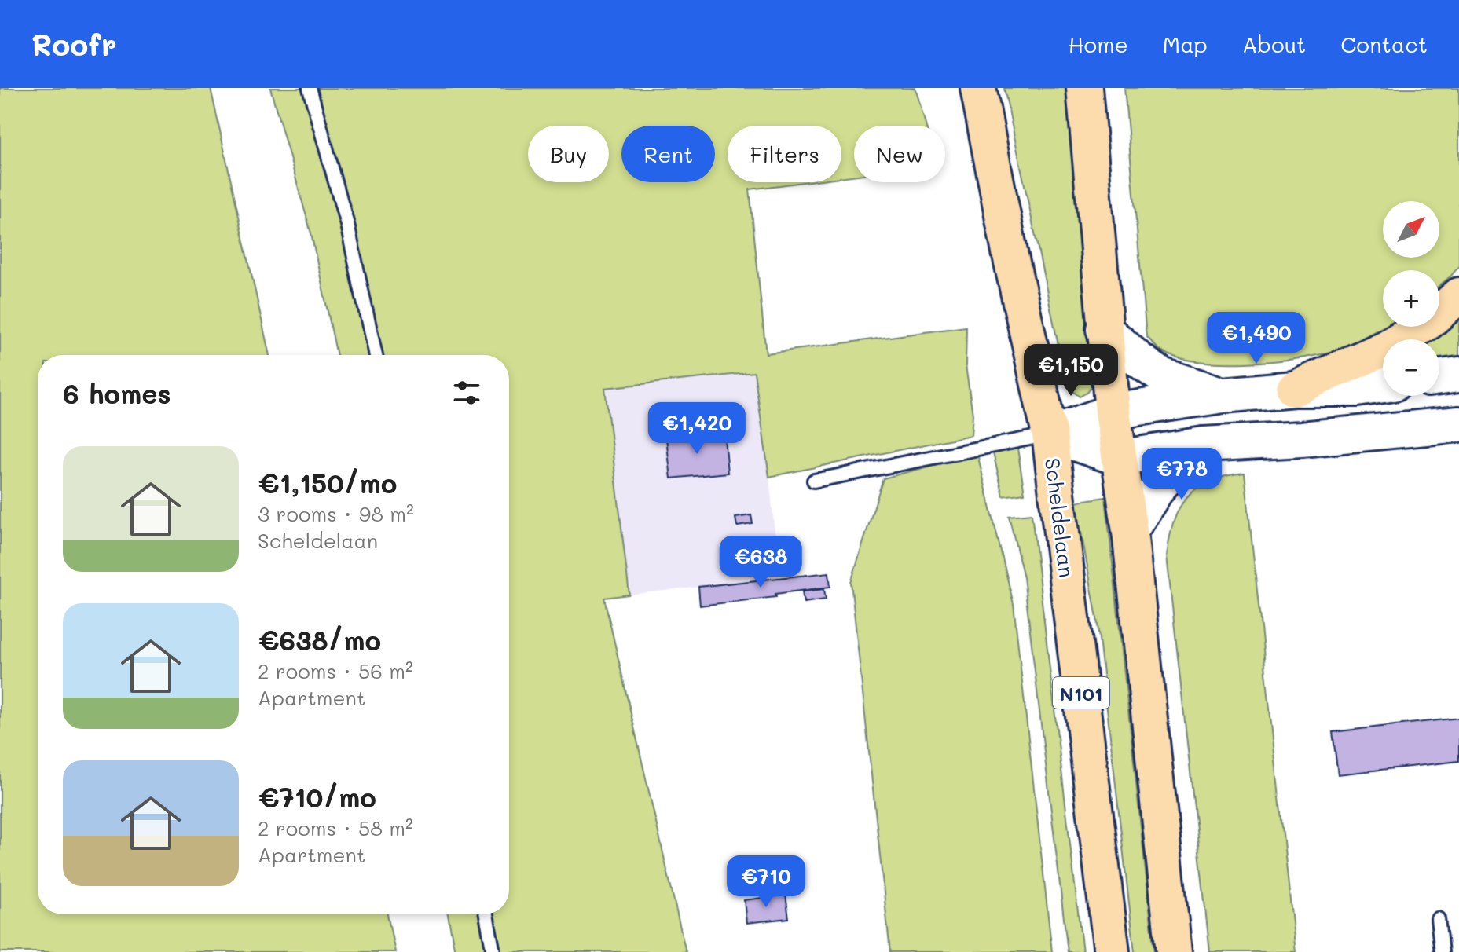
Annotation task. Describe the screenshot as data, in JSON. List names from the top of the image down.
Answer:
{
  "streets": {
    "main road": ["Scheldelaan", "N101"]
  },
  "north": "top right",
  "page": {
    "header": "Roofr",
    "nav": [
      "Home",
      "Map",
      "About",
      "Contact"
    ],
    "chip": [
      "Buy",
      "Rent",
      "Filters",
      "New"
    ],
    "map_buttons": ["+", "−"],
    "price": [
      "€1,490",
      "€1,150",
      "€1,420",
      "€778",
      "€638",
      "€710"
    ],
    "heading": "6 homes",
    "list": [
      {
        "name": "€1,150/mo",
        "note": "3 rooms · 98 m² · Scheldelaan"
      },
      {
        "name": "€638/mo",
        "note": "2 rooms · 56 m² · Apartment"
      },
      {
        "name": "€710/mo",
        "note": "2 rooms · 58 m² · Apartment"
      }
    ]
  }
}
